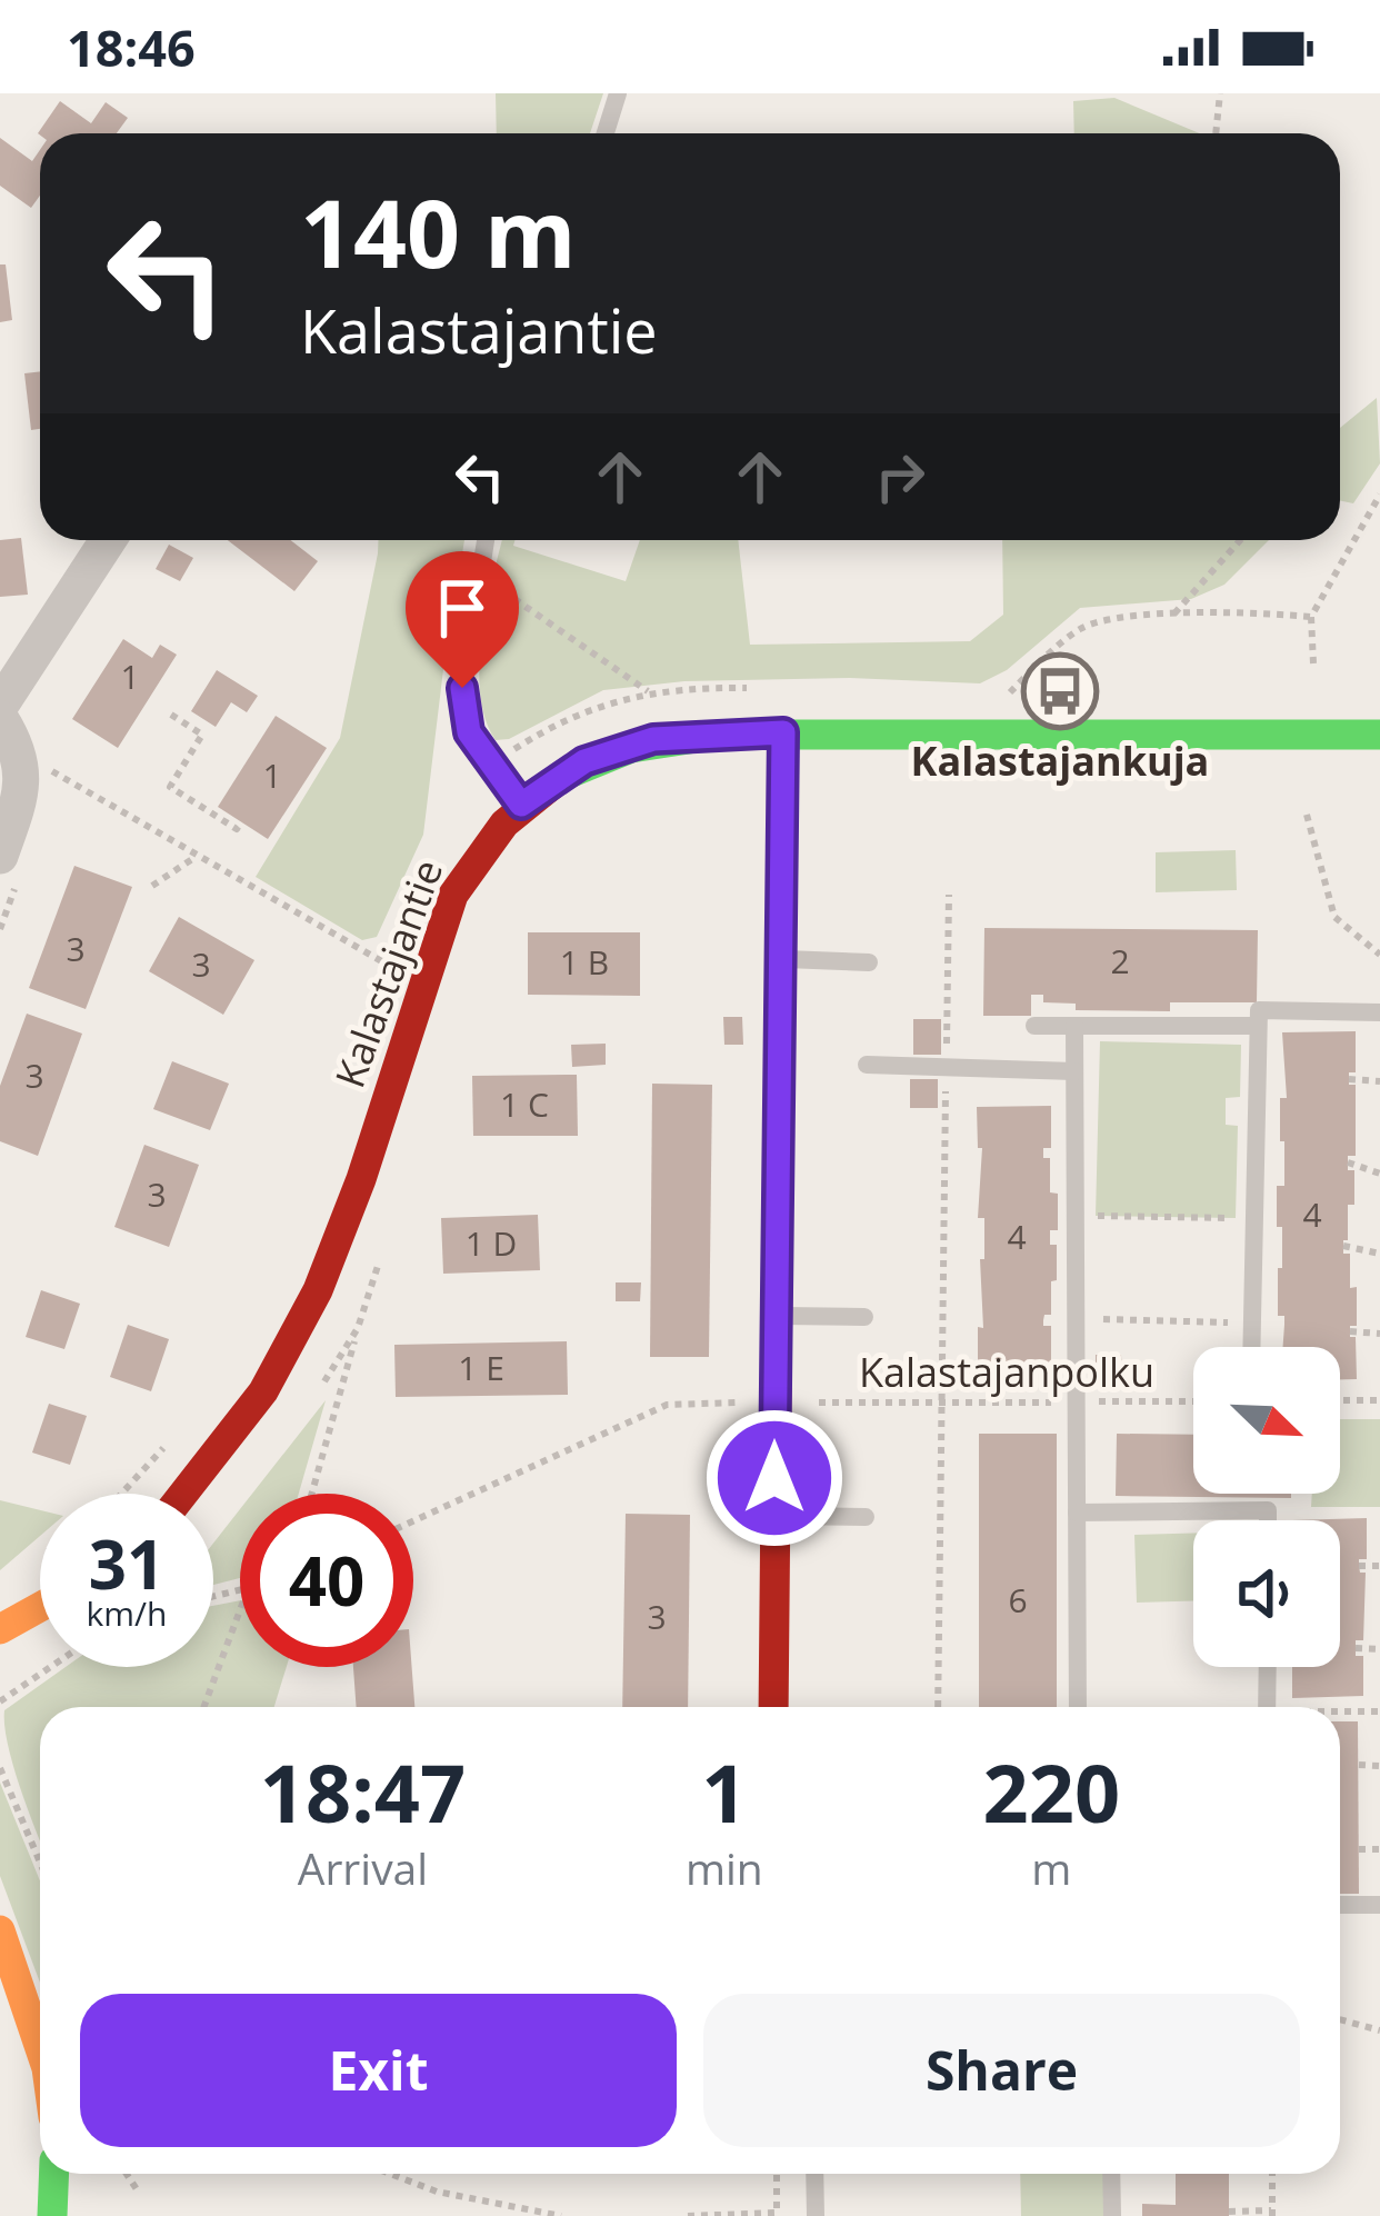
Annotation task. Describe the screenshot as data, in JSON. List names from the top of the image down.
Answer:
{
  "streets": {
    "main road": ["Kalastajantie"],
    "path": ["Kalastajanpolku"]
  },
  "places": {
    "bus stop": ["Kalastajankuja"]
  },
  "house_numbers": [
    "1",
    "1",
    "3",
    "2",
    "1 B",
    "3",
    "3",
    "1 C",
    "3",
    "4",
    "4",
    "1 D",
    "1 E",
    "6",
    "3"
  ],
  "north": "bottom right",
  "page": {
    "status": "18:46",
    "turn": ["140 m", "Kalastajantie"],
    "speed": "31 km/h",
    "limit": "40",
    "eta": [
      "18:47",
      "Arrival",
      "1",
      "min",
      "220",
      "m"
    ],
    "buttons": ["Exit", "Share"]
  }
}
